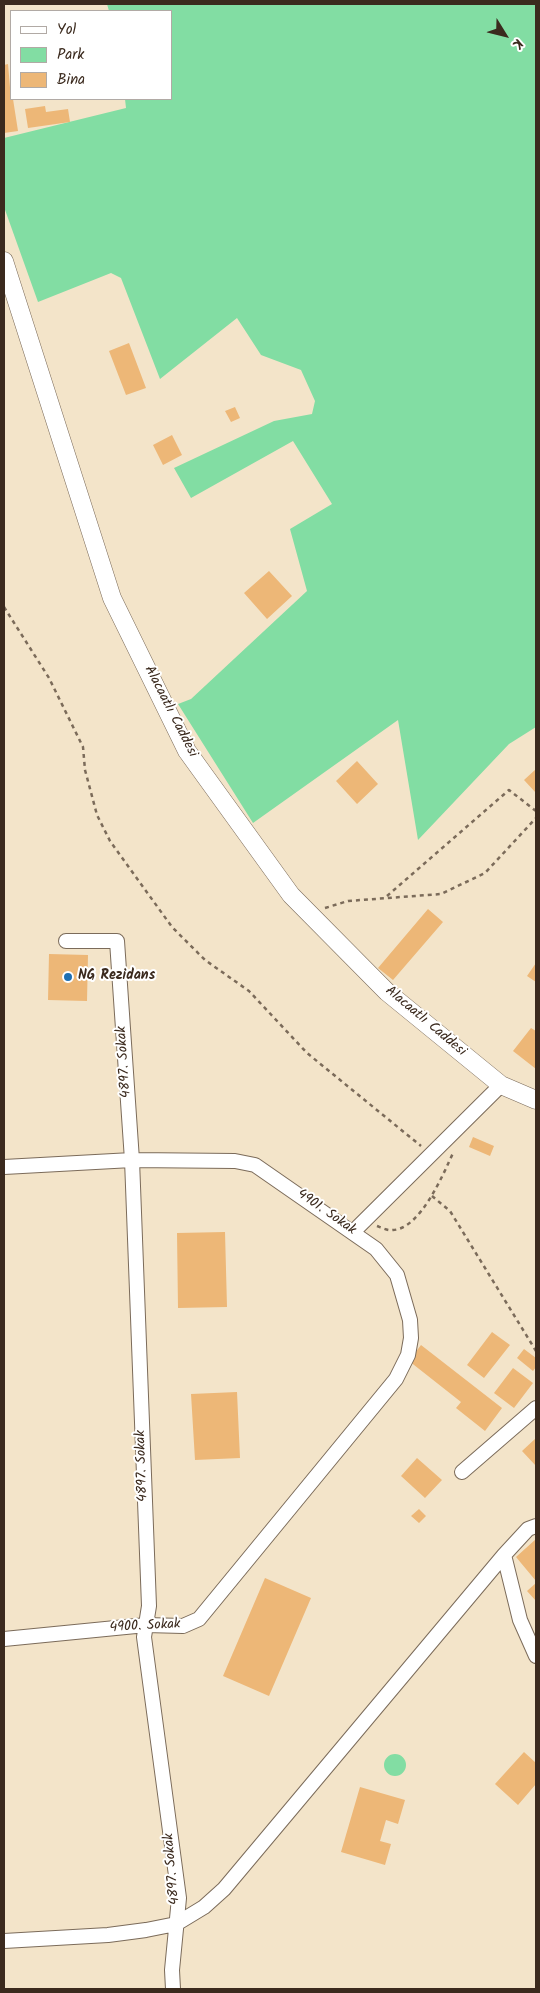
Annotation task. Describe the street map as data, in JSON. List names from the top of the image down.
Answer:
{
  "streets": {
    "street": [
      "Alacaatlı Caddesi",
      "4897. Sokak",
      "4901. Sokak",
      "4900. Sokak"
    ]
  },
  "crossings": [
    ["4897. Sokak", "4901. Sokak"],
    ["4897. Sokak", "4900. Sokak"],
    ["4901. Sokak", "4900. Sokak"]
  ],
  "places": ["NG Rezidans"],
  "legend": ["Yol", "Park", "Bina"],
  "north": "bottom right"
}
